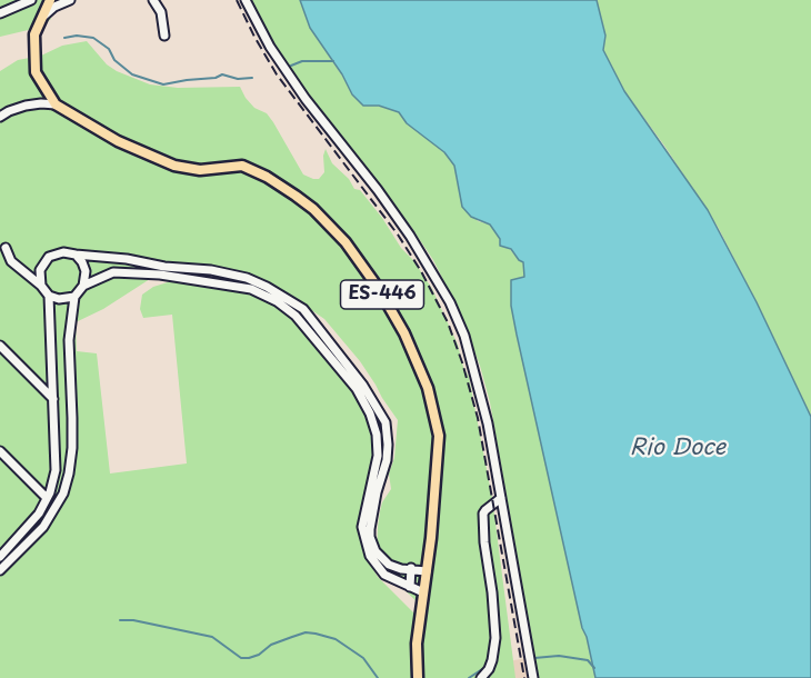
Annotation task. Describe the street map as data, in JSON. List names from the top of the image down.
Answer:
{
  "streets": {
    "main road": ["ES-446"]
  },
  "water": ["Rio Doce"]
}
